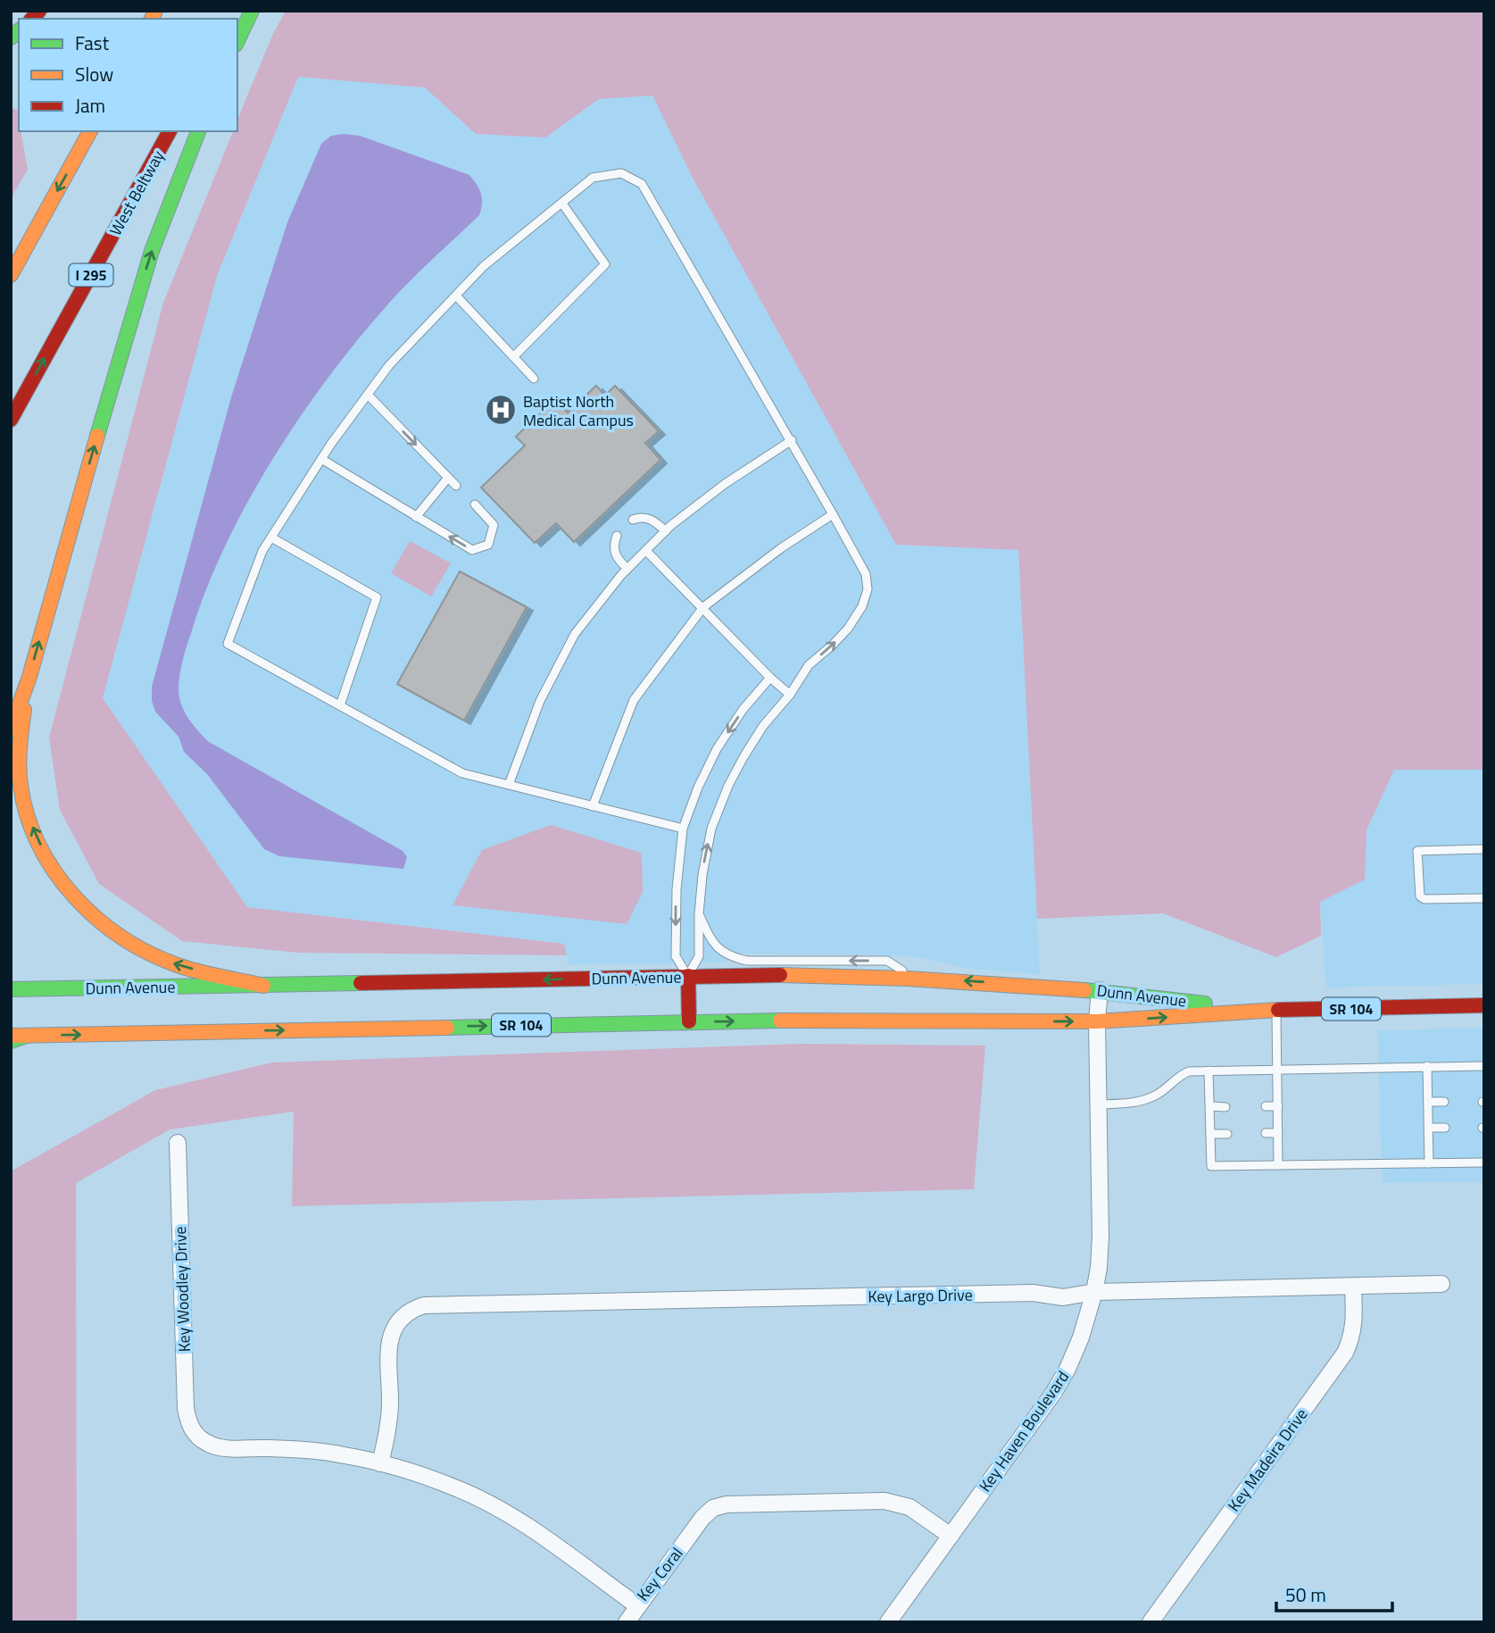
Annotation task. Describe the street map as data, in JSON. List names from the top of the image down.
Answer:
{
  "streets": {
    "main road": [
      "West Beltway",
      "I 295",
      "Dunn Avenue",
      "SR 104"
    ],
    "street": [
      "Key Woodley Drive",
      "Key Largo Drive",
      "Key Haven Boulevard",
      "Key Madeira Drive",
      "Key Coral"
    ]
  },
  "crossings": [
    ["Dunn Avenue", "Key Haven Boulevard"],
    ["Key Woodley Drive", "Key Coral"],
    ["Key Largo Drive", "Key Haven Boulevard"],
    ["Key Largo Drive", "Key Madeira Drive"],
    ["Key Largo Drive", "Key Coral"],
    ["Key Haven Boulevard", "Key Coral"]
  ],
  "places": {
    "hospital": ["Baptist North Medical Campus"]
  },
  "legend": ["Fast", "Slow", "Jam"],
  "scale_bar": "50 m"
}
